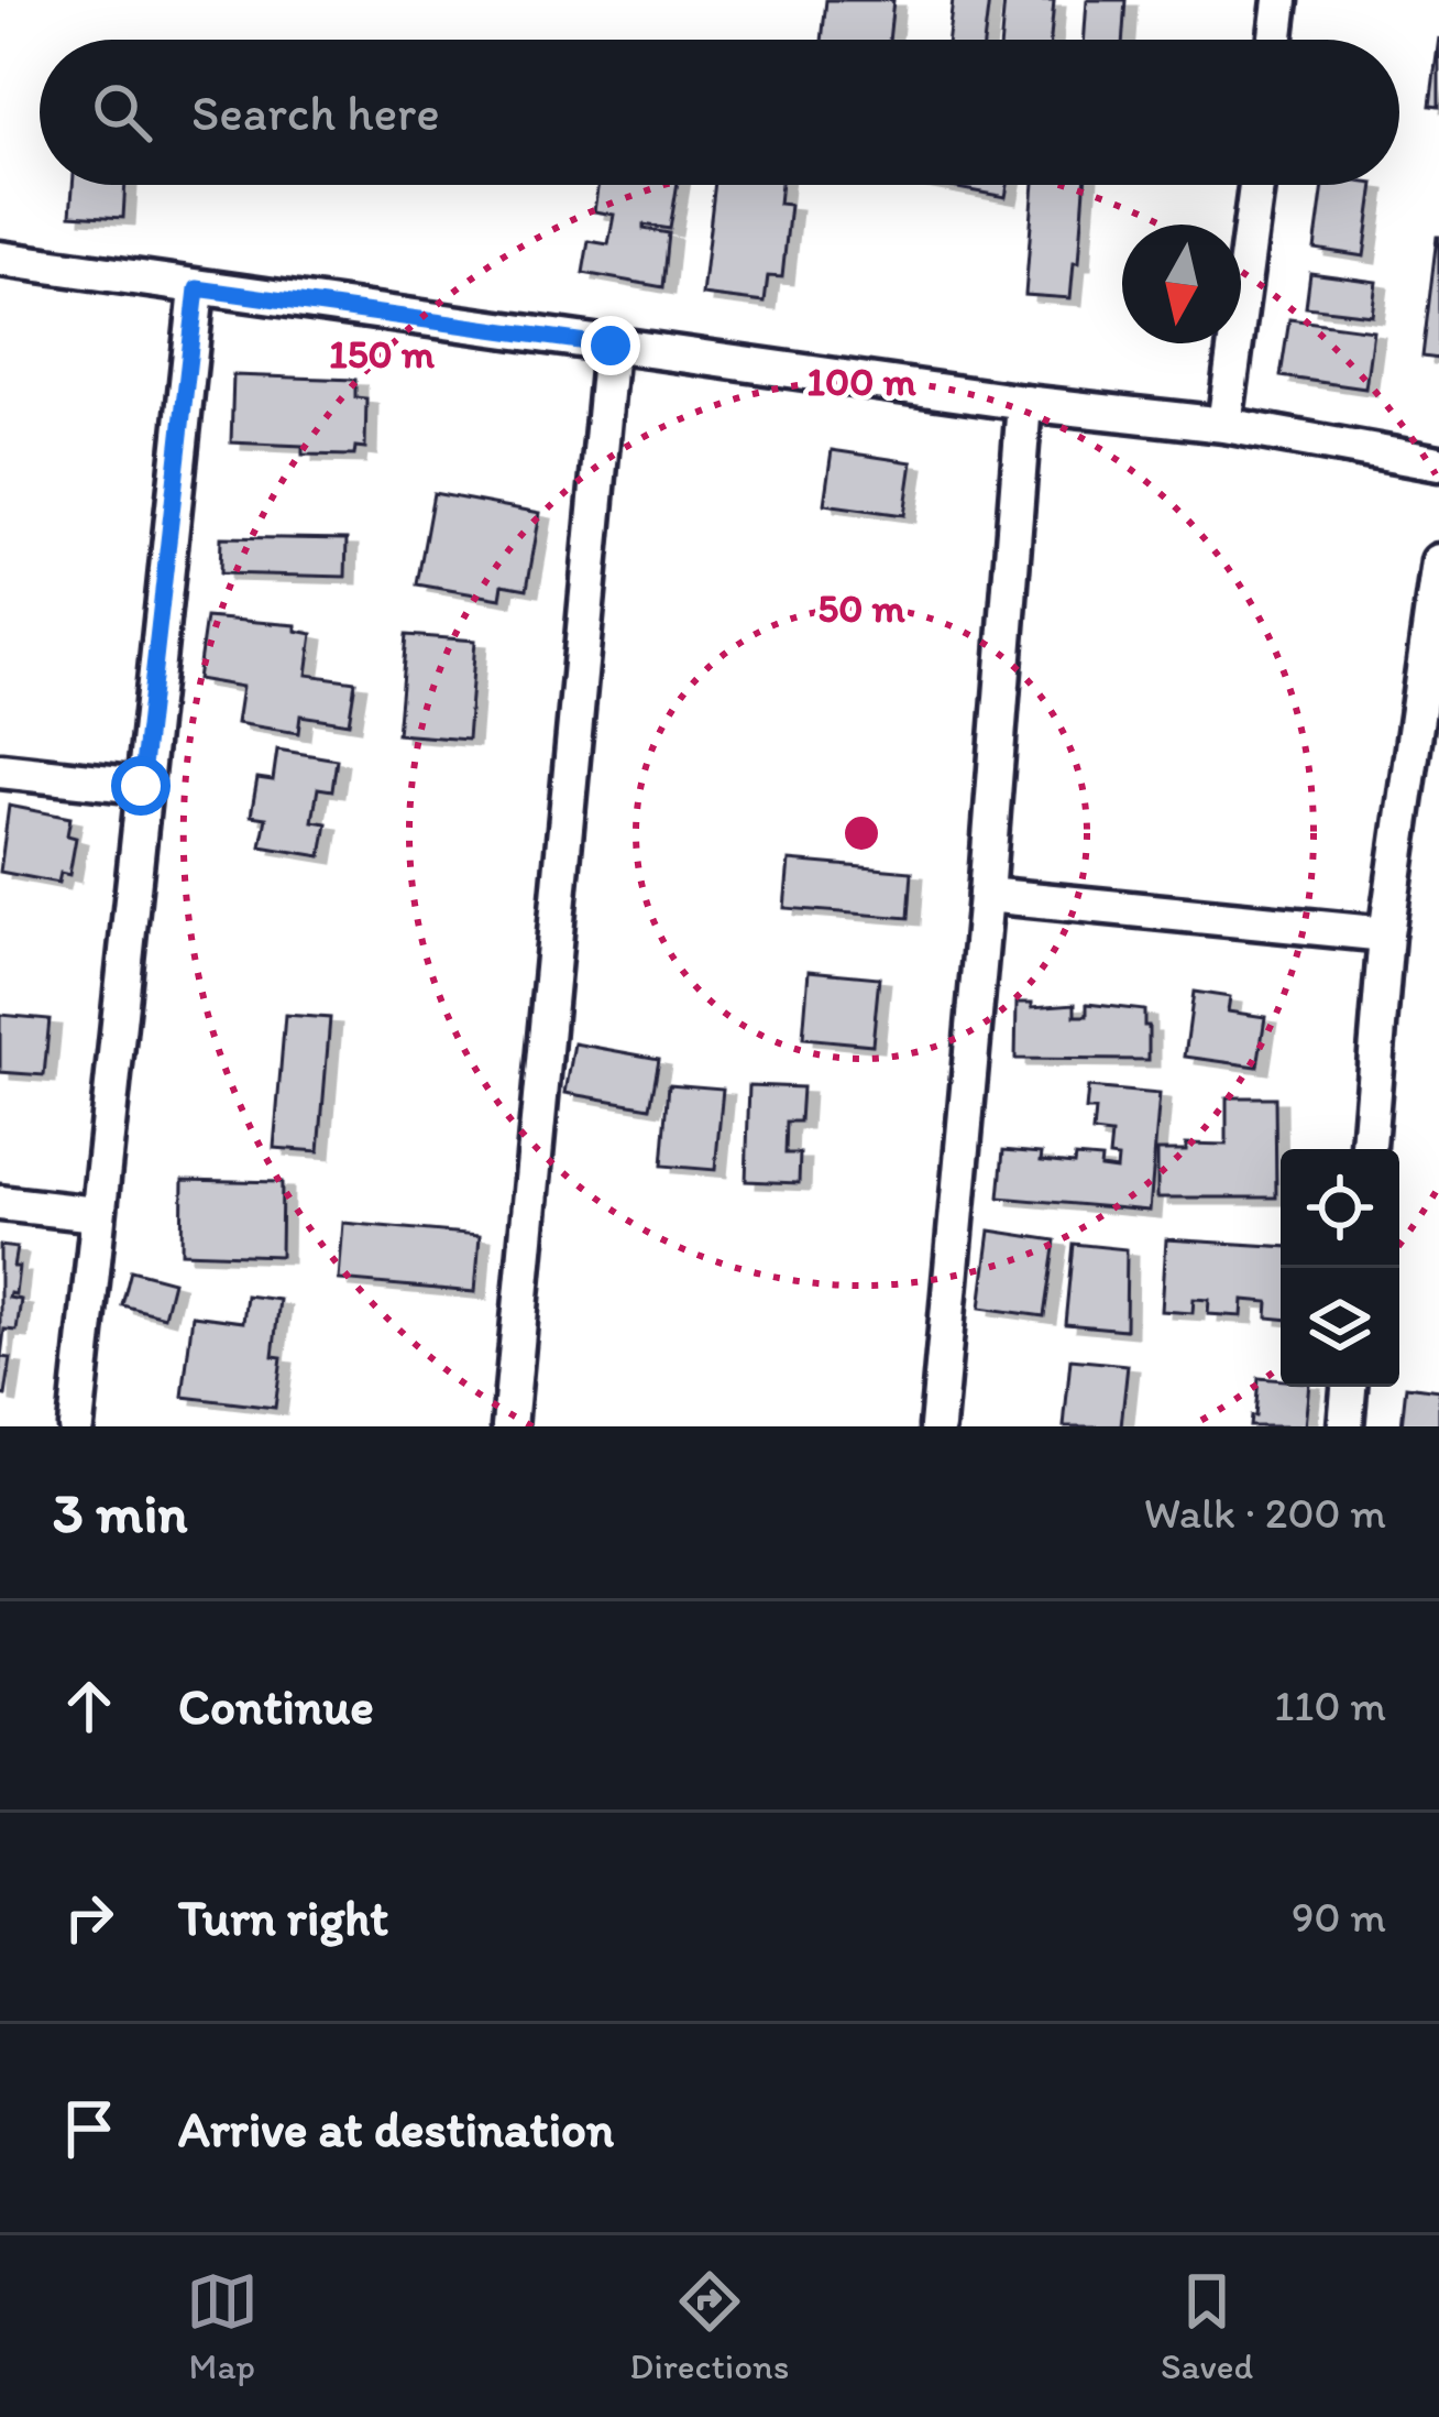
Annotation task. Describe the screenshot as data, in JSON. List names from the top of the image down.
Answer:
{
  "north": "bottom",
  "page": {
    "search": "Search here",
    "heading": ["3 min", "Walk · 200 m"],
    "list": [
      ["Continue", "110 m"],
      ["Turn right", "90 m"],
      "Arrive at destination"
    ],
    "nav": ["Map", "Directions", "Saved"]
  },
  "rings": ["150 m", "100 m", "50 m"]
}
